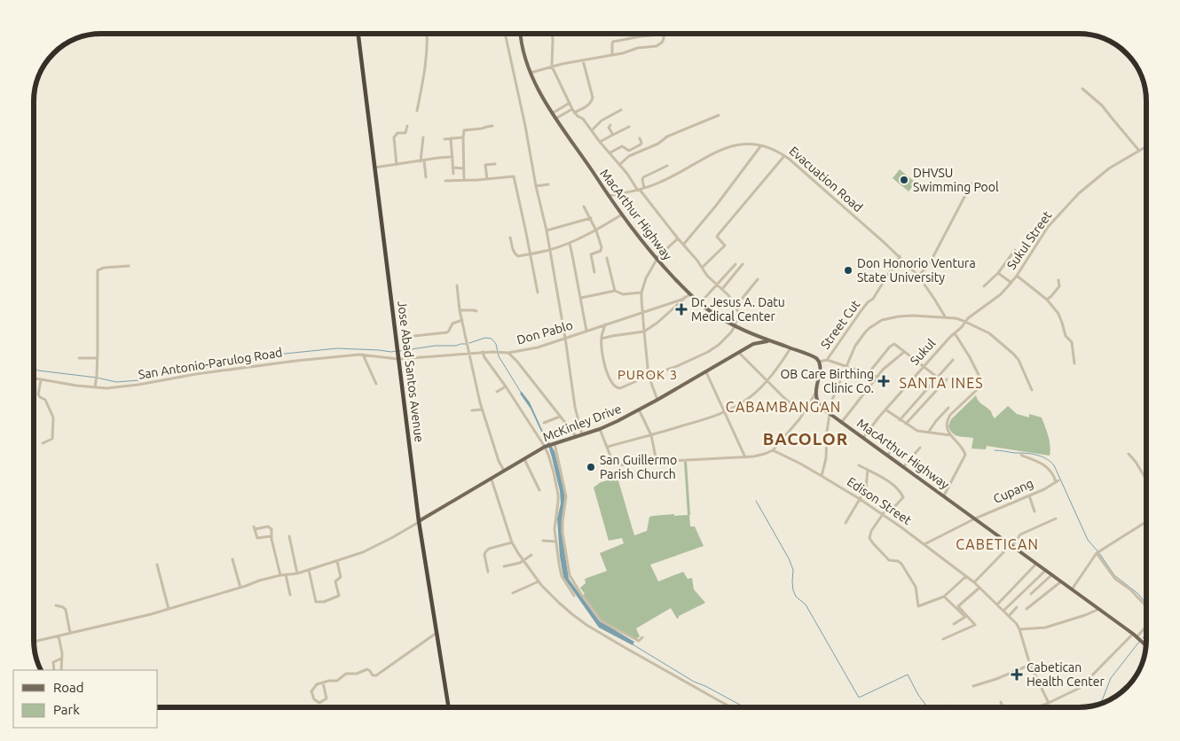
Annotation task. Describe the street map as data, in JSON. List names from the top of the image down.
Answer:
{
  "streets": {
    "highway": ["Jose Abad Santos Avenue"],
    "main road": ["MacArthur Highway", "McKinley Drive"],
    "street": [
      "Evacuation Road",
      "Sukul Street",
      "Street Cut",
      "Don Pablo",
      "Sukul",
      "San Antonio-Parulog Road",
      "Cupang",
      "Edison Street"
    ]
  },
  "crossings": [
    ["Evacuation Road", "MacArthur Highway"],
    ["Evacuation Road", "Street Cut"],
    ["MacArthur Highway", "Don Pablo"],
    ["MacArthur Highway", "Sukul"],
    ["MacArthur Highway", "McKinley Drive"],
    ["MacArthur Highway", "Cupang"],
    ["Sukul Street", "Sukul"],
    ["Don Pablo", "San Antonio-Parulog Road"],
    ["Don Pablo", "Jose Abad Santos Avenue"],
    ["San Antonio-Parulog Road", "Jose Abad Santos Avenue"],
    ["Jose Abad Santos Avenue", "McKinley Drive"],
    ["Cupang", "Edison Street"]
  ],
  "districts": [
    "PUROK 3",
    "SANTA INES",
    "CABAMBANGAN",
    "BACOLOR",
    "CABETICAN"
  ],
  "places": {
    "other": ["DHVSU Swimming Pool", "Don Honorio Ventura State University", "San Guillermo Parish Church"],
    "health": ["Dr. Jesus A. Datu Medical Center", "OB Care Birthing Clinic Co.", "Cabetican Health Center"]
  },
  "legend": ["Road", "Park"]
}
